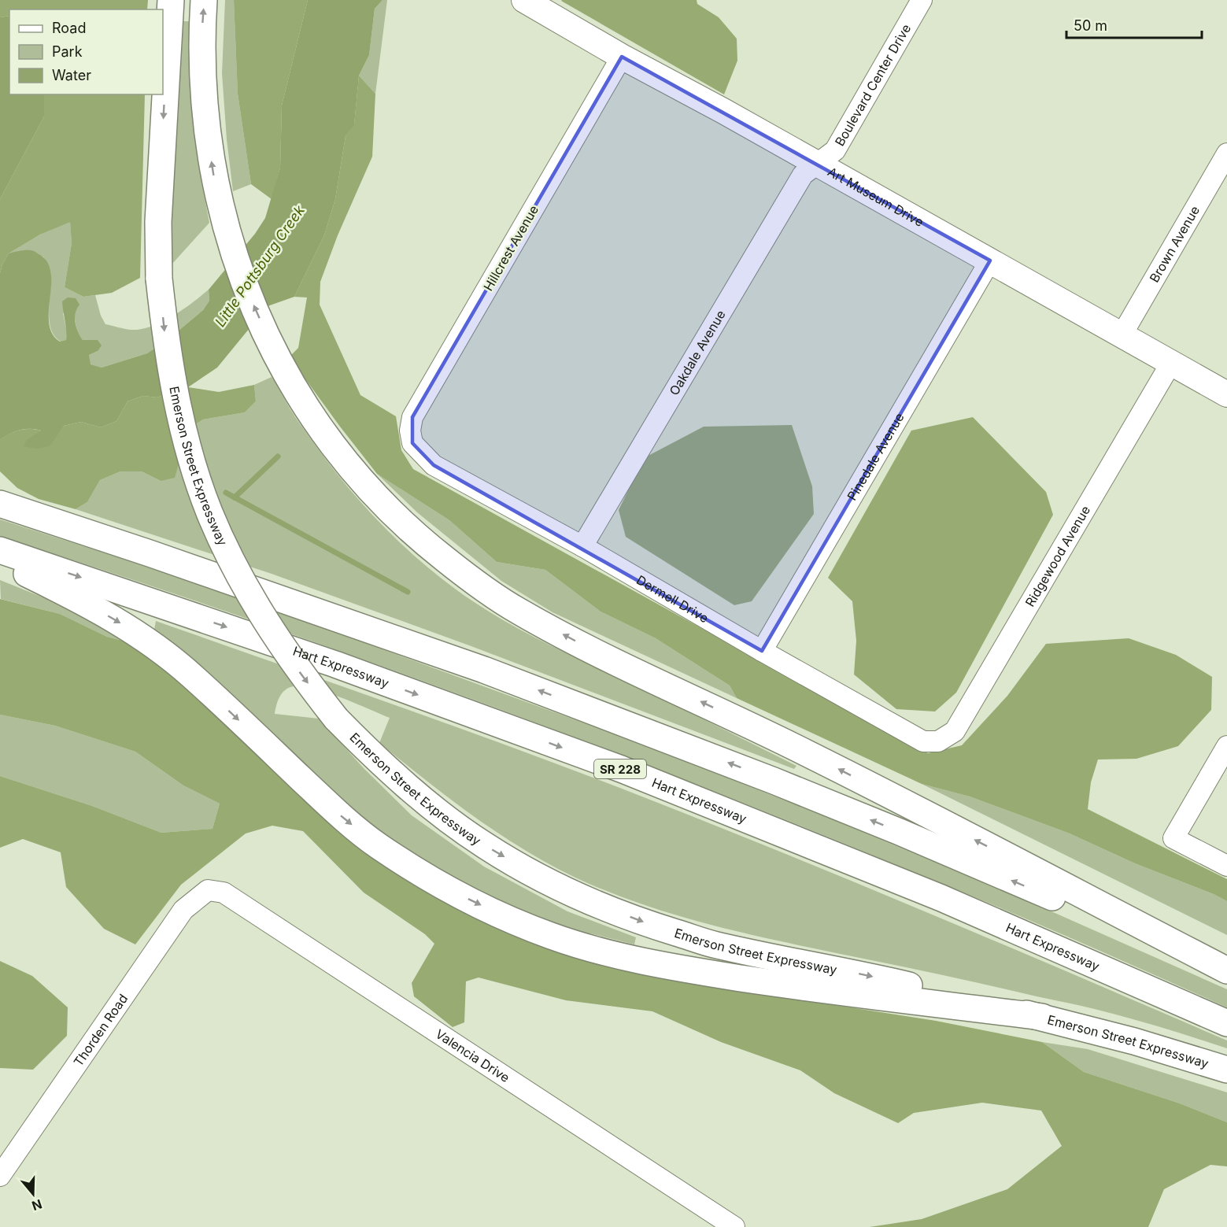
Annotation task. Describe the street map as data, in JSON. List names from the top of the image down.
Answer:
{
  "streets": {
    "highway": ["Emerson Street Expressway", "Hart Expressway", "SR 228"],
    "street": [
      "Boulevard Center Drive",
      "Art Museum Drive",
      "Brown Avenue",
      "Hillcrest Avenue",
      "Oakdale Avenue",
      "Pinedale Avenue",
      "Ridgewood Avenue",
      "Dermell Drive",
      "Thorden Road",
      "Valencia Drive"
    ]
  },
  "crossings": [
    ["Boulevard Center Drive", "Art Museum Drive"],
    ["Boulevard Center Drive", "Oakdale Avenue"],
    ["Art Museum Drive", "Brown Avenue"],
    ["Art Museum Drive", "Hillcrest Avenue"],
    ["Art Museum Drive", "Oakdale Avenue"],
    ["Art Museum Drive", "Pinedale Avenue"],
    ["Art Museum Drive", "Ridgewood Avenue"],
    ["Hillcrest Avenue", "Dermell Drive"],
    ["Oakdale Avenue", "Dermell Drive"],
    ["Pinedale Avenue", "Dermell Drive"],
    ["Ridgewood Avenue", "Dermell Drive"],
    ["Thorden Road", "Valencia Drive"]
  ],
  "water": ["Little Pottsburg Creek"],
  "legend": ["Road", "Park", "Water"],
  "scale_bar": "50 m",
  "north": "bottom"
}
